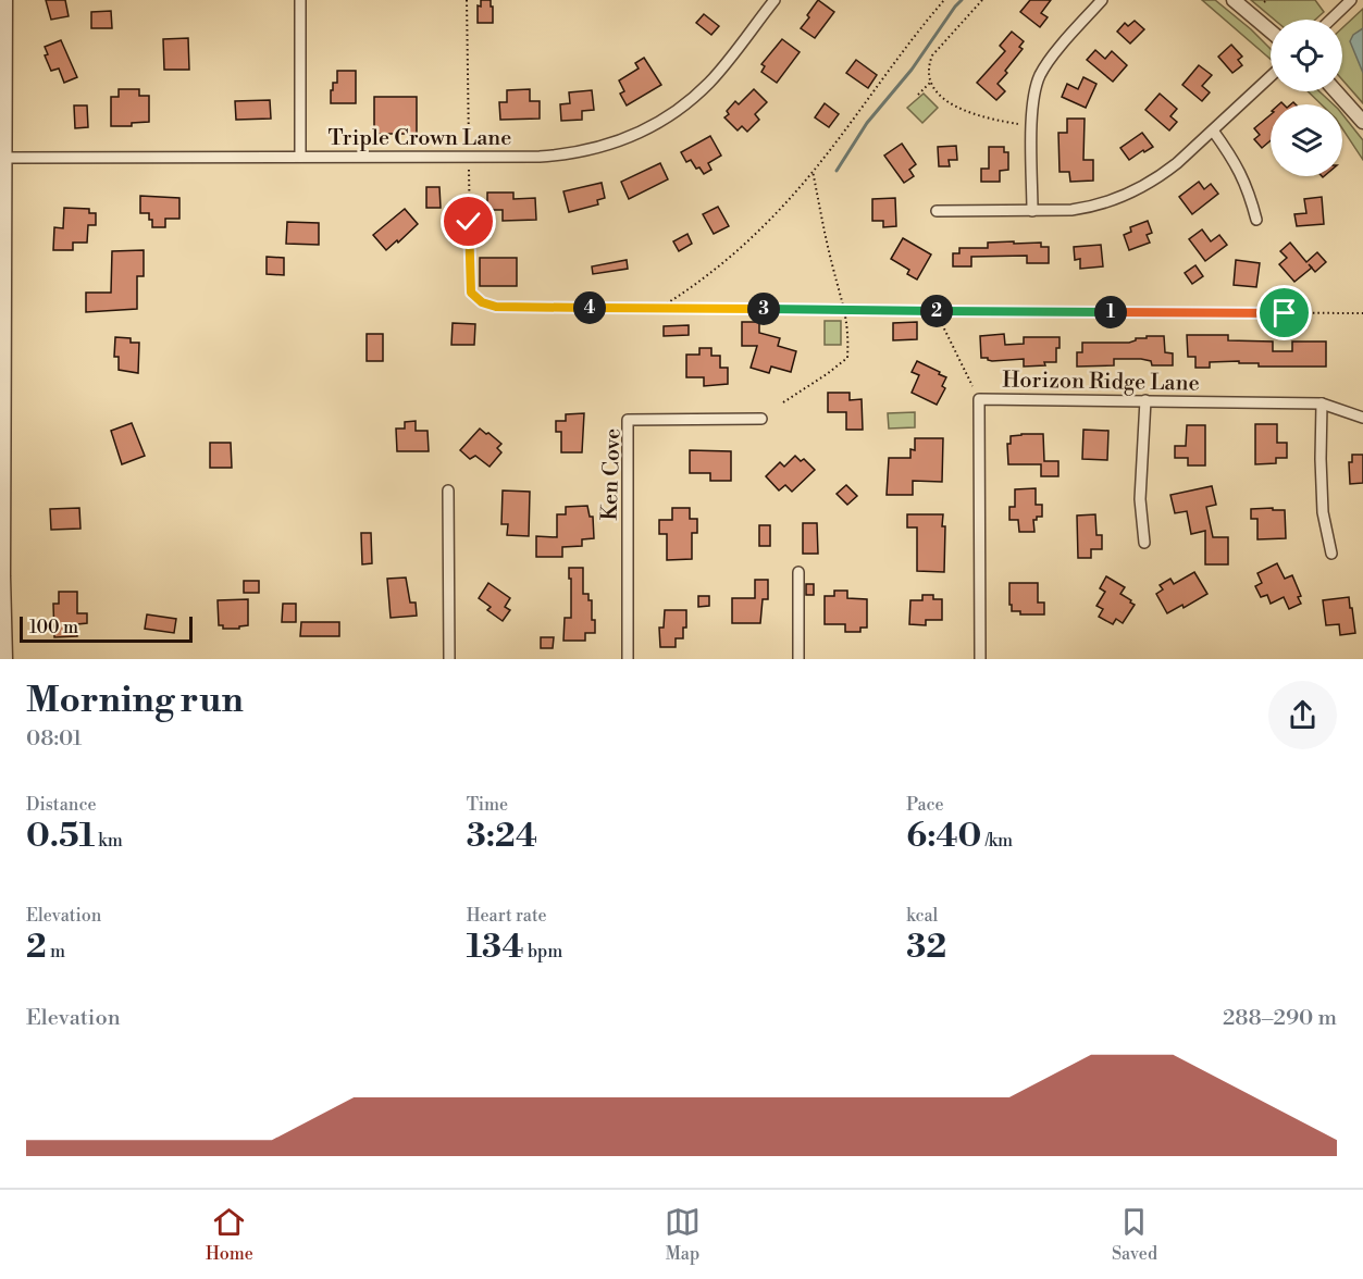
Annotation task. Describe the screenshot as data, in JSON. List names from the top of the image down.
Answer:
{
  "streets": {
    "street": ["Triple Crown Lane", "Horizon Ridge Lane", "Ken Cove"]
  },
  "scale_bar": "100 m",
  "page": {
    "pins": [
      "4",
      "3",
      "2",
      "1"
    ],
    "scale": "100 m",
    "heading": ["Morning run", "08:01"],
    "stats": [
      ["Distance", "0.51 km"],
      ["Time", "3:24"],
      ["Pace", "6:40 /km"],
      ["Elevation", "2 m"],
      ["Heart rate", "134 bpm"],
      ["kcal", "32"]
    ],
    "chart": ["Elevation", "288–290 m"],
    "tabs": ["Home", "Map", "Saved"]
  }
}
